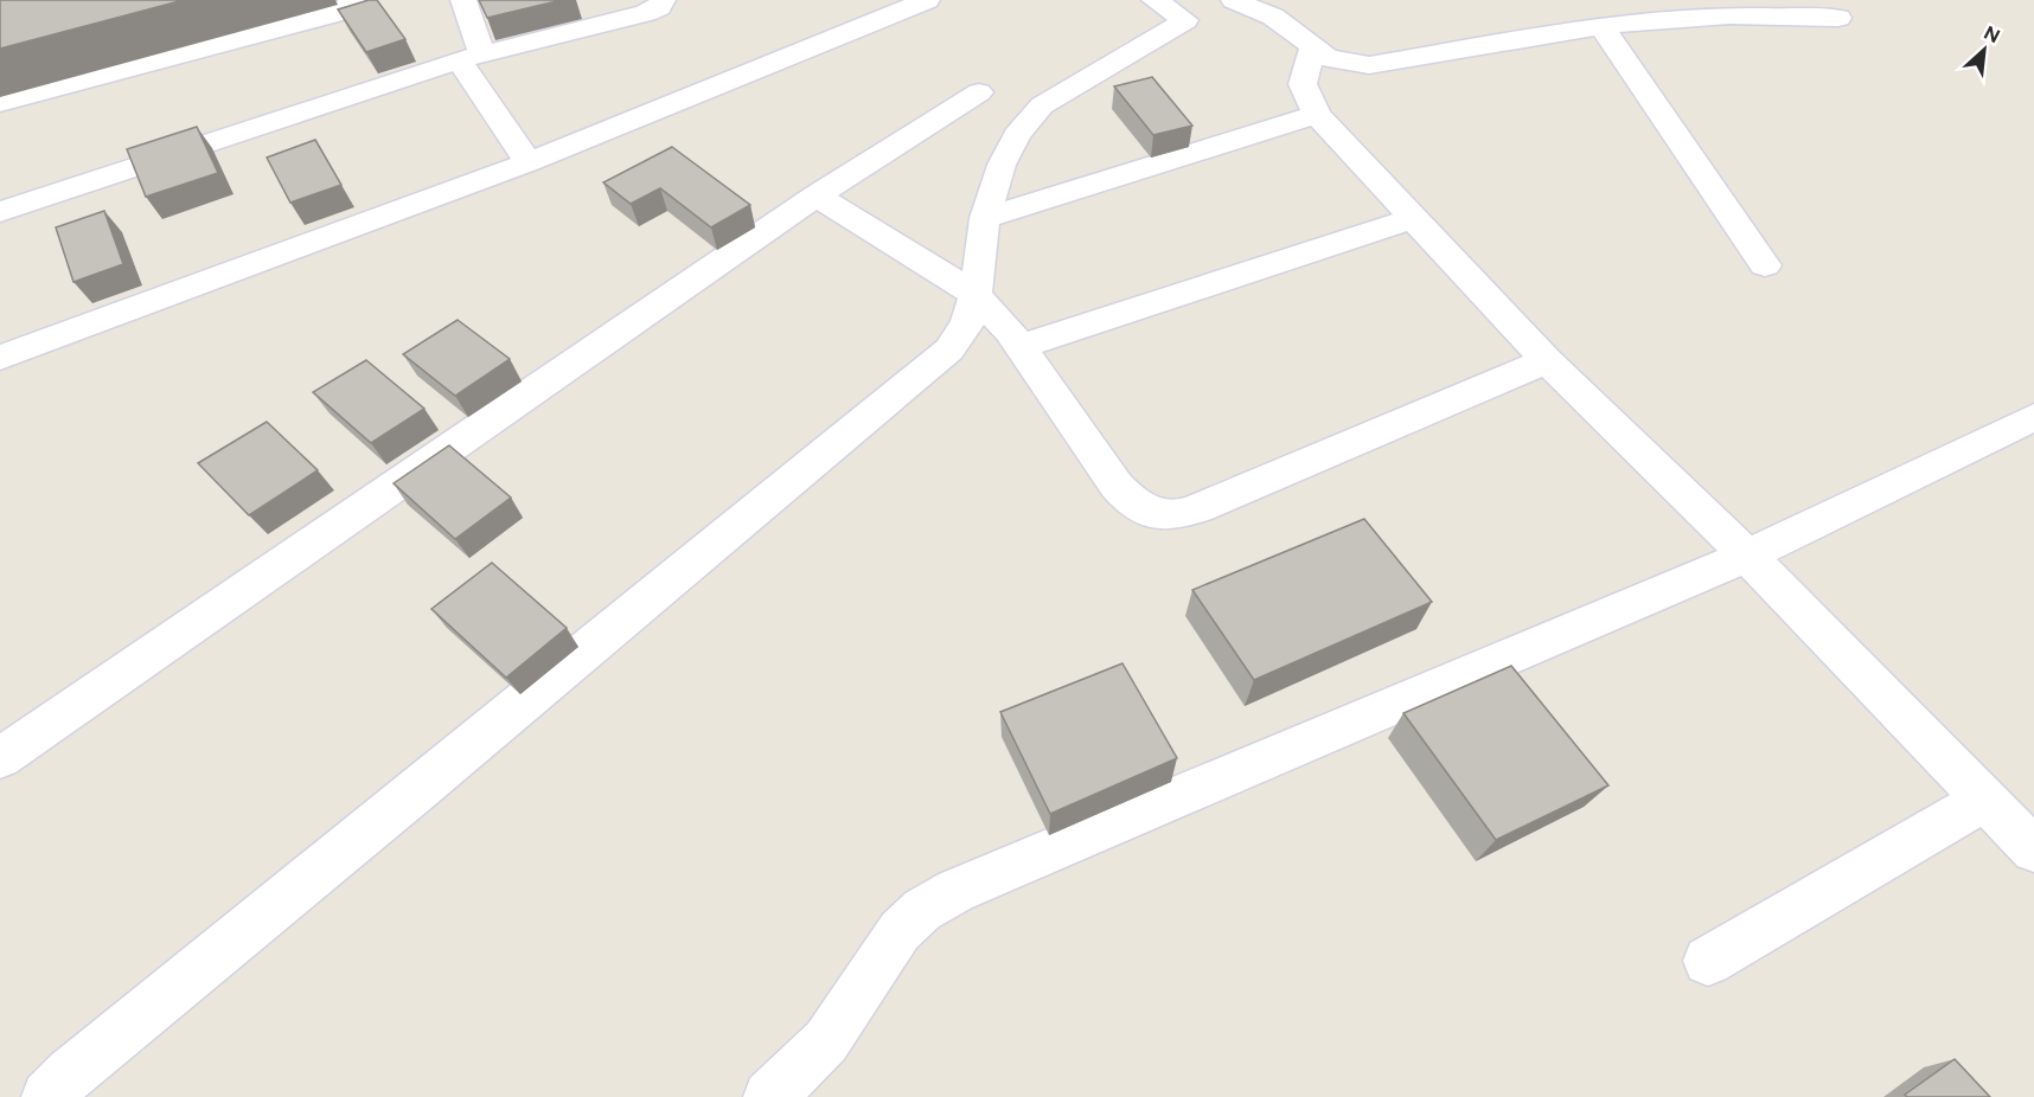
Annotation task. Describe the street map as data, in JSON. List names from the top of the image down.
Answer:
{
  "north": "top right"
}
